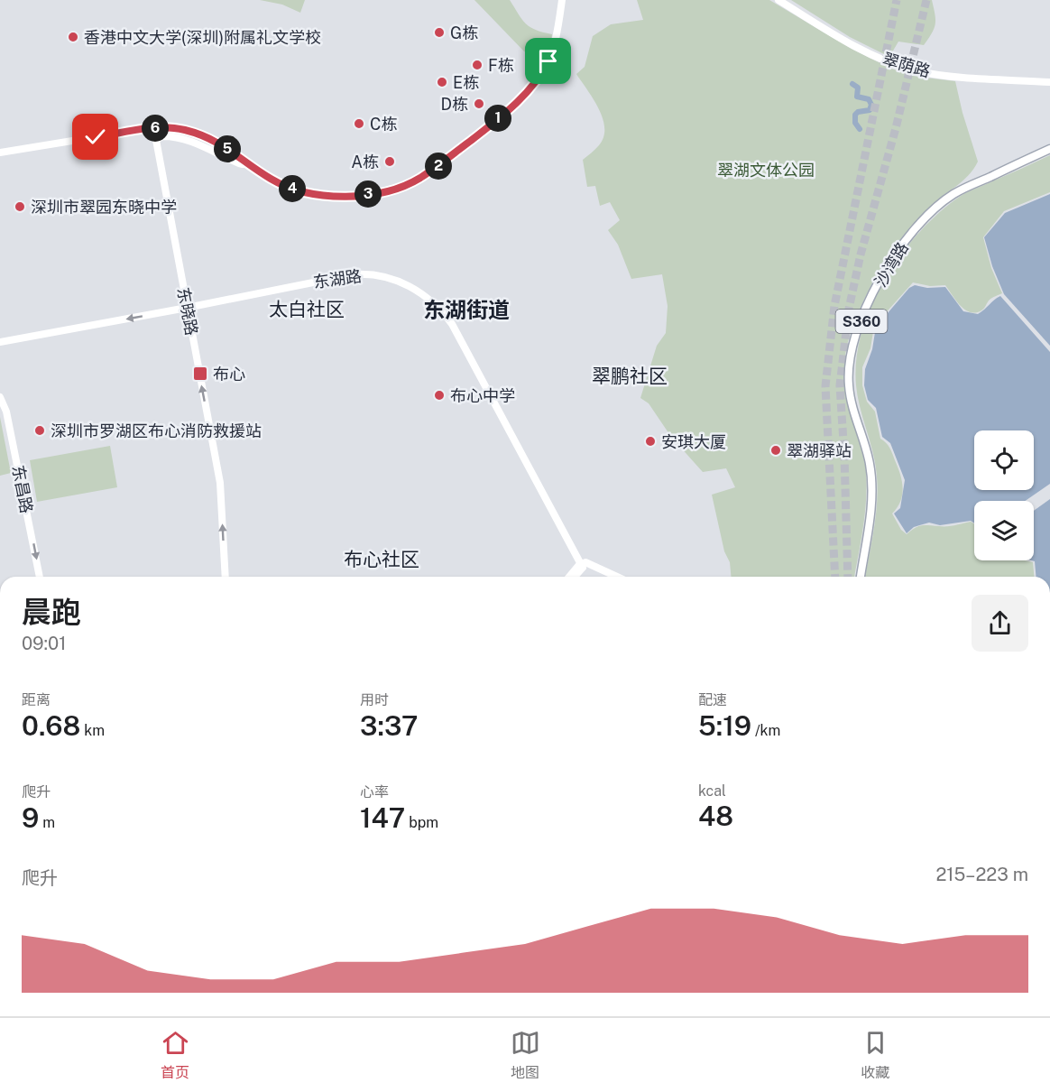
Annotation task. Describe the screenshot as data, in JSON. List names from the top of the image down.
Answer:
{
  "streets": {
    "main road": ["沙湾路", "S360"],
    "street": [
      "翠荫路",
      "东湖路",
      "东晓路",
      "东昌路"
    ]
  },
  "crossings": [
    ["东湖路", "东晓路"]
  ],
  "one_way": ["东晓路", "东昌路"],
  "districts": [
    "太白社区",
    "东湖街道",
    "翠鹏社区",
    "布心社区"
  ],
  "parks": ["翠湖文体公园"],
  "places": {
    "other": [
      "G栋",
      "香港中文大学(深圳)附属礼文学校",
      "F栋",
      "E栋",
      "D栋",
      "C栋",
      "A栋",
      "深圳市翠园东晓中学",
      "布心中学",
      "深圳市罗湖区布心消防救援站",
      "安琪大厦",
      "翠湖驿站"
    ],
    "transit": ["布心"]
  },
  "page": {
    "pins": [
      "1",
      "6",
      "5",
      "2",
      "4",
      "3"
    ],
    "heading": ["晨跑", "09:01"],
    "stats": [
      ["距离", "0.68 km"],
      ["用时", "3:37"],
      ["配速", "5:19 /km"],
      ["爬升", "9 m"],
      ["心率", "147 bpm"],
      ["kcal", "48"]
    ],
    "chart": ["爬升", "215–223 m"],
    "tabs": ["首页", "地图", "收藏"]
  }
}
